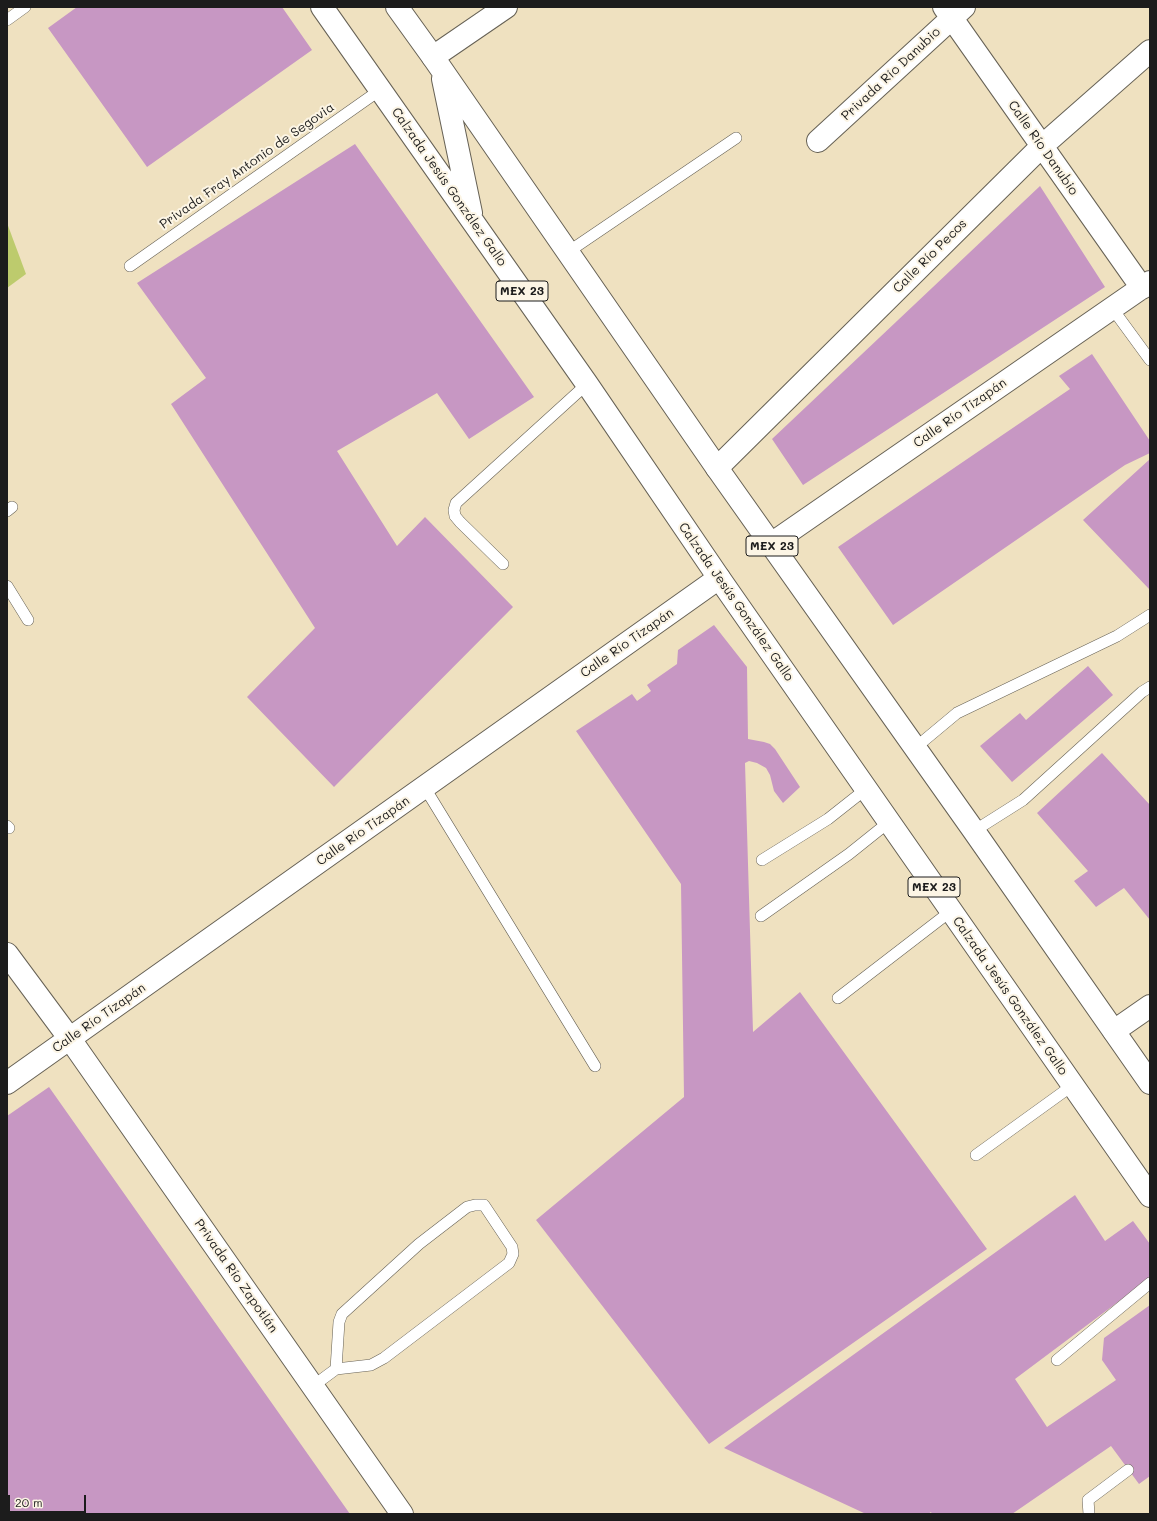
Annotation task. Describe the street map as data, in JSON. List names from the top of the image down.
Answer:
{
  "streets": {
    "street": [
      "Privada Río Danubio",
      "Calle Río Danubio",
      "Calzada Jesús González Gallo",
      "Calle Río Pecos",
      "MEX 23",
      "Calle Río Tizapán",
      "Privada Río Zapotlán"
    ],
    "lane": ["Privada Fray Antonio de Segovia"]
  },
  "crossings": [
    ["Privada Río Danubio", "Calle Río Danubio"],
    ["Calle Río Danubio", "Calle Río Pecos"],
    ["Calle Río Danubio", "Calle Río Tizapán"],
    ["Privada Fray Antonio de Segovia", "Calzada Jesús González Gallo"],
    ["Calzada Jesús González Gallo", "Calle Río Tizapán"],
    ["Calle Río Pecos", "MEX 23"],
    ["MEX 23", "Calle Río Tizapán"],
    ["Calle Río Tizapán", "Privada Río Zapotlán"]
  ],
  "scale_bar": "20 m"
}
